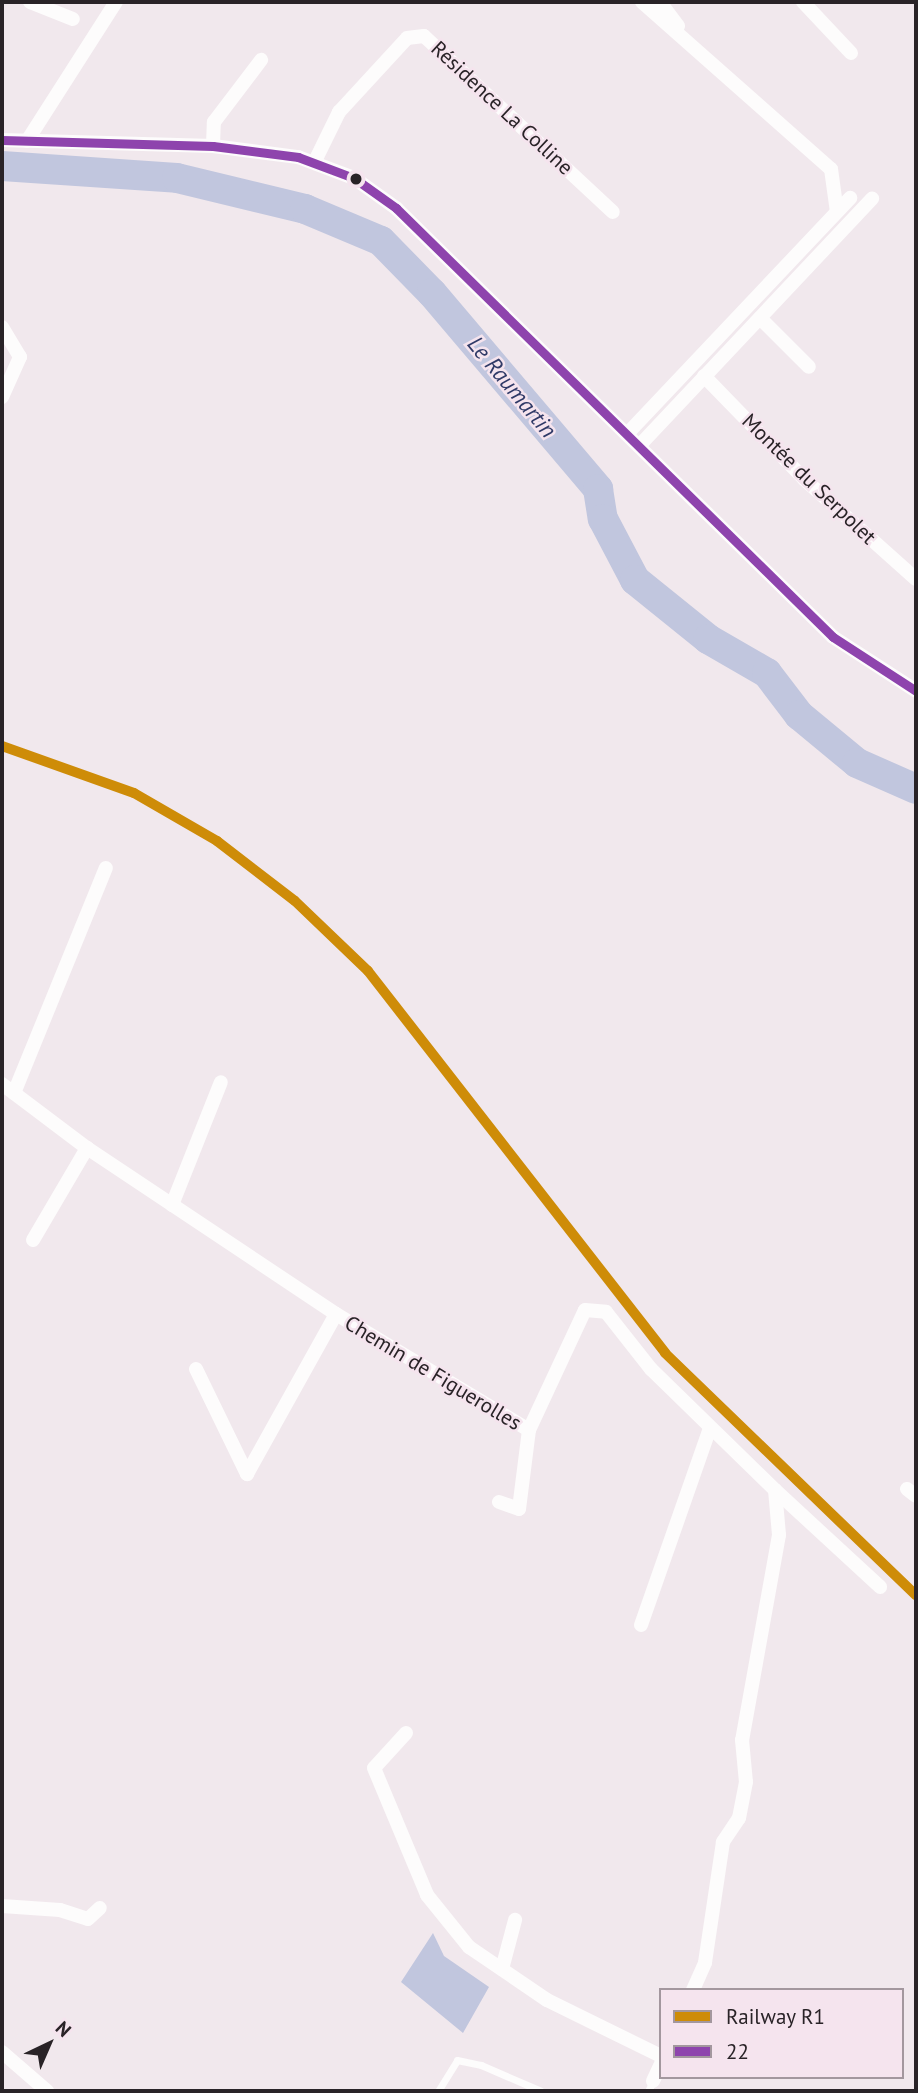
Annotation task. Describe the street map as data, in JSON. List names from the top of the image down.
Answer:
{
  "streets": {
    "street": ["Résidence La Colline", "Montée du Serpolet", "Chemin de Figuerolles"]
  },
  "water": ["Le Raumartin"],
  "lines": ["transit line 22", "rail line R1"],
  "legend": ["Railway R1", "22"],
  "north": "top right"
}
